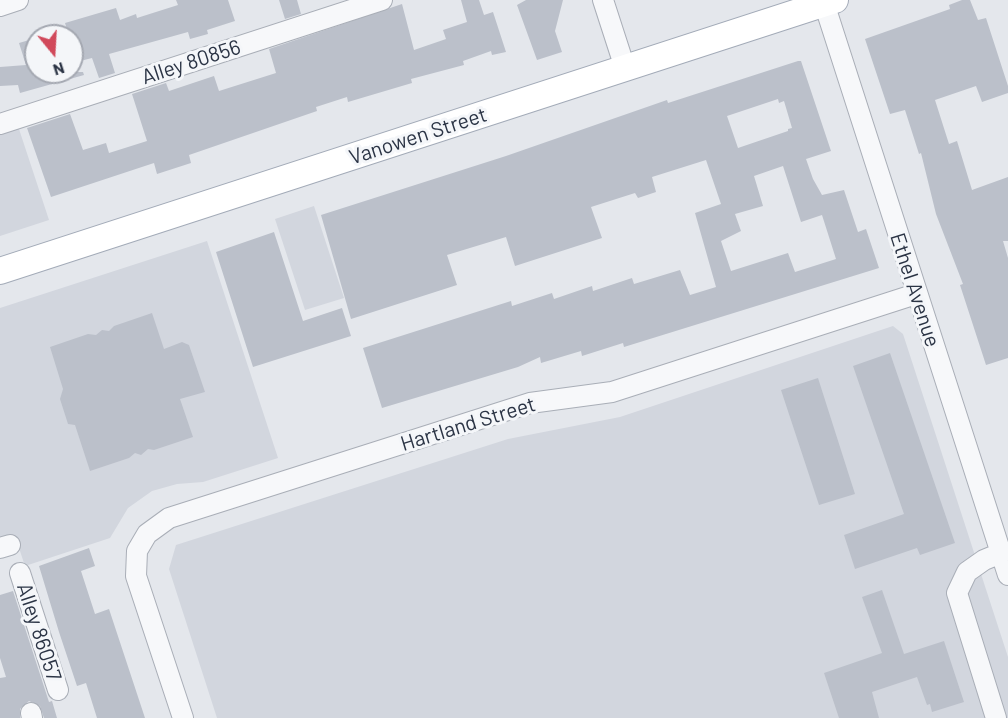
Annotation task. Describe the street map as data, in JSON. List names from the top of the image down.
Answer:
{
  "streets": {
    "main road": ["Vanowen Street"],
    "street": [
      "Alley 80856",
      "Ethel Avenue",
      "Hartland Street",
      "Alley 86057"
    ]
  },
  "crossings": [
    ["Vanowen Street", "Ethel Avenue"],
    ["Ethel Avenue", "Hartland Street"]
  ],
  "north": "bottom"
}
